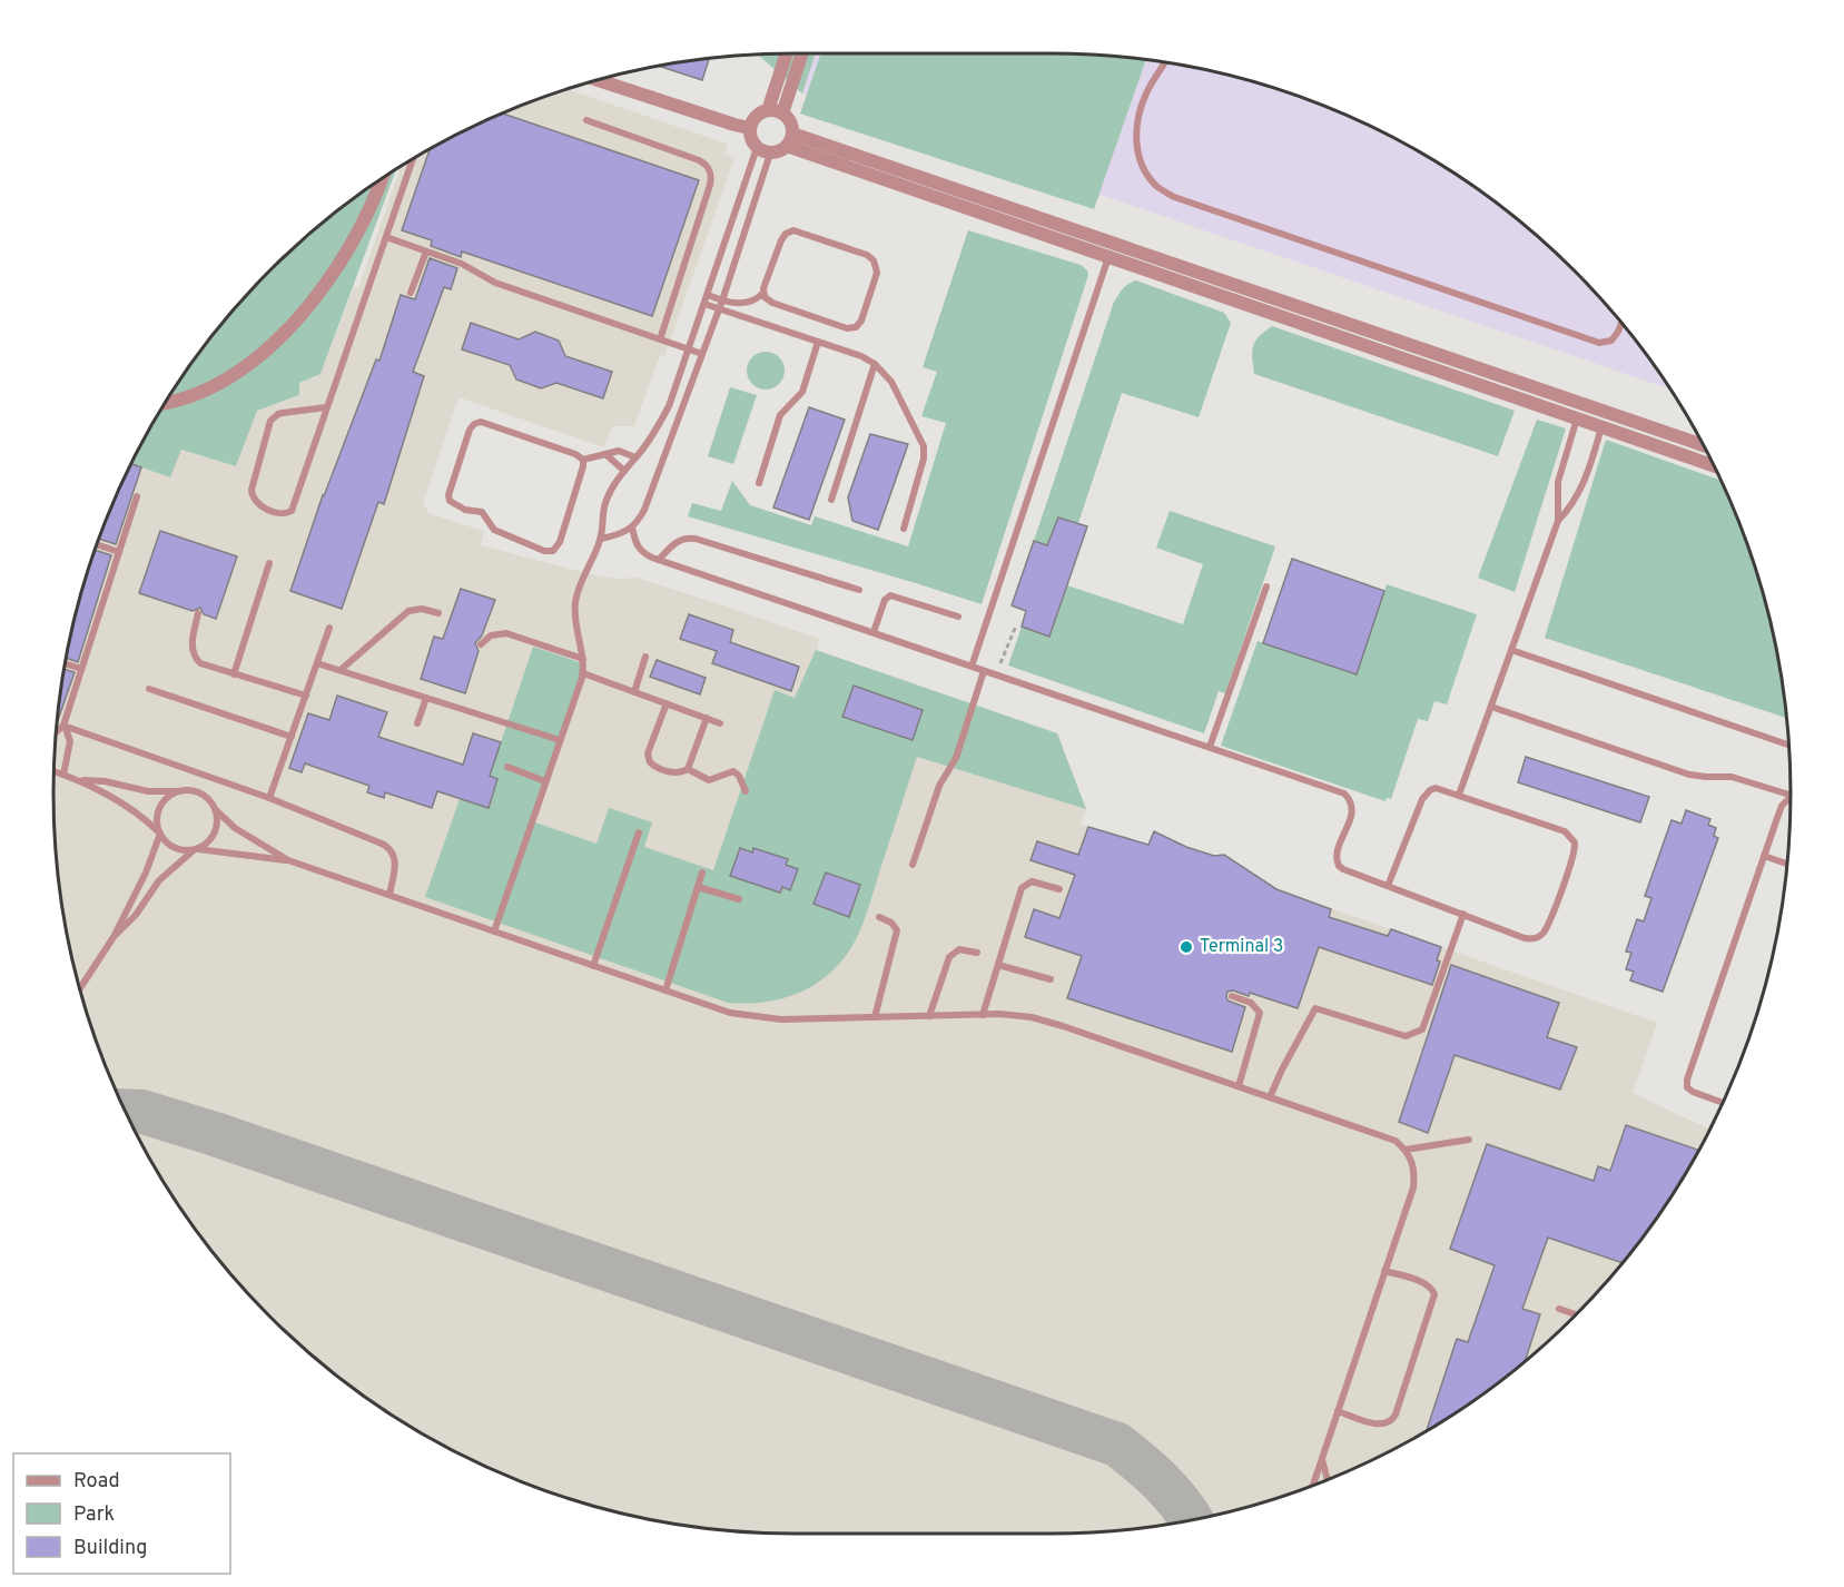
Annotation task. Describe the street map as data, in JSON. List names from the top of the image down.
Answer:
{
  "places": ["Terminal 3"],
  "legend": ["Road", "Park", "Building"]
}
